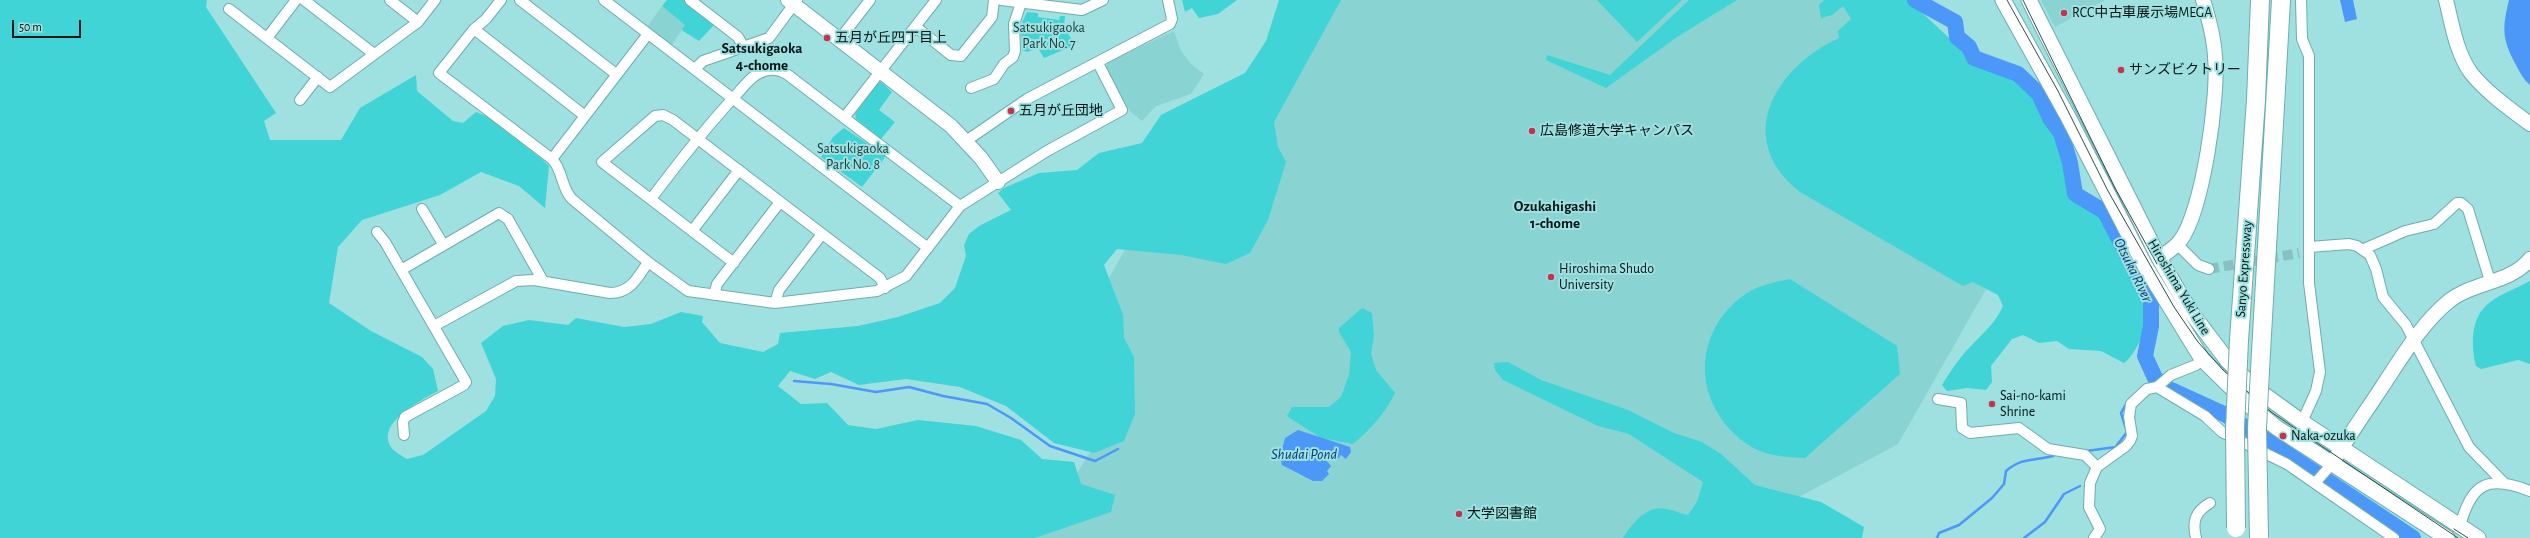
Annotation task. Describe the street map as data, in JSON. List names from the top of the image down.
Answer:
{
  "streets": {
    "highway": ["Sanyo Expressway"],
    "main road": ["Hiroshima Yuki Line"]
  },
  "districts": ["Satsukigaoka 4-chome", "Ozukahigashi 1-chome"],
  "water": ["Otsuka River", "Shudai Pond"],
  "parks": ["Satsukigaoka Park No. 7", "Satsukigaoka Park No. 8"],
  "places": [
    "RCC中古車展示場MEGA",
    "五月が丘四丁目上",
    "サンズビクトリー",
    "五月が丘団地",
    "広島修道大学キャンパス",
    "Hiroshima Shudo University",
    "Sai-no-kami Shrine",
    "Naka-ozuka",
    "大学図書館"
  ],
  "scale_bar": "50 m"
}
